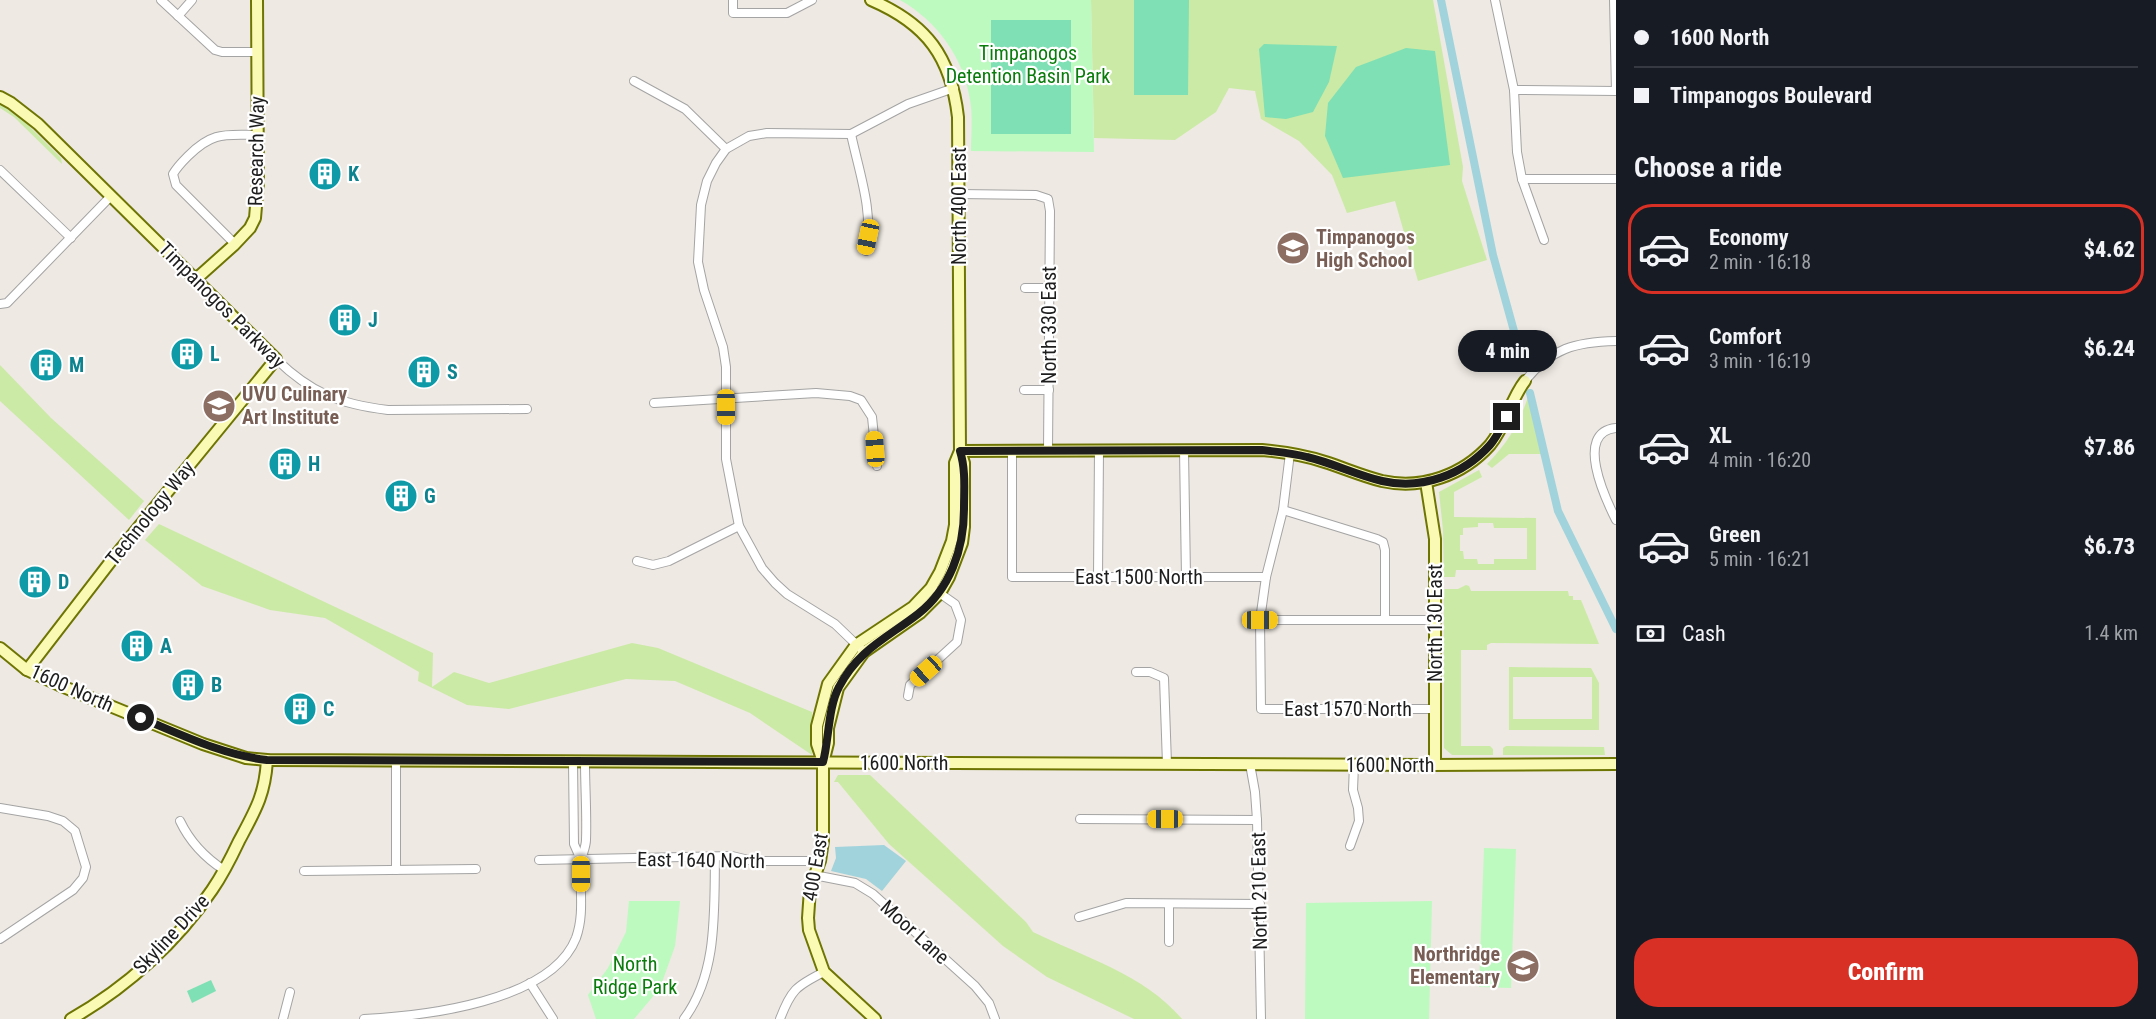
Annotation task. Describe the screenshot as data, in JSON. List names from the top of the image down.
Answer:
{
  "streets": {
    "street": [
      "Research Way",
      "North 400 East",
      "Timpanogos Parkway",
      "North 330 East",
      "Technology Way",
      "East 1500 North",
      "North 130 East",
      "1600 North",
      "East 1570 North",
      "East 1640 North",
      "400 East",
      "North 210 East",
      "Moor Lane",
      "Skyline Drive"
    ]
  },
  "crossings": [
    ["Research Way", "Timpanogos Parkway"],
    ["North 400 East", "North 330 East"],
    ["North 400 East", "400 East"],
    ["Timpanogos Parkway", "Technology Way"],
    ["Technology Way", "1600 North"],
    ["North 130 East", "1600 North"],
    ["North 130 East", "East 1570 North"],
    ["1600 North", "400 East"],
    ["1600 North", "North 210 East"],
    ["1600 North", "Skyline Drive"],
    ["East 1640 North", "400 East"],
    ["400 East", "Moor Lane"]
  ],
  "parks": ["Timpanogos Detention Basin Park", "North Ridge Park"],
  "places": {
    "building": [
      "K",
      "J",
      "L",
      "M",
      "S",
      "H",
      "G",
      "D",
      "A",
      "B",
      "C"
    ],
    "school or university": ["Timpanogos High School", "UVU Culinary Art Institute", "Northridge Elementary"]
  },
  "page": {
    "banner": ["1600 North", "Timpanogos Boulevard"],
    "heading": "Choose a ride",
    "list": [
      {
        "name": "Economy",
        "note": "2 min · 16:18",
        "value": "$4.62"
      },
      {
        "name": "Comfort",
        "note": "3 min · 16:19",
        "value": "$6.24"
      },
      {
        "name": "XL",
        "note": "4 min · 16:20",
        "value": "$7.86"
      },
      {
        "name": "Green",
        "note": "5 min · 16:21",
        "value": "$6.73"
      }
    ],
    "bubble": "4 min",
    "pay": ["Cash", "1.4 km"],
    "buttons": "Confirm"
  }
}
